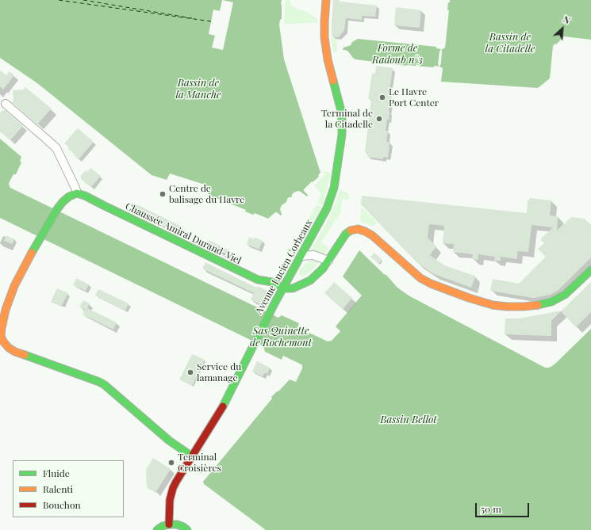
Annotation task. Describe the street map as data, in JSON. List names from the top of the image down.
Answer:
{
  "streets": {
    "street": ["Chaussée Amiral Durand-Viel", "Avenue Lucien Corbeaux"]
  },
  "crossings": [
    ["Chaussée Amiral Durand-Viel", "Avenue Lucien Corbeaux"]
  ],
  "water": [
    "Bassin de la Citadelle",
    "Forme de Radoub n°3",
    "Bassin de la Manche",
    "Sas Quinette de Rochemont",
    "Bassin Bellot"
  ],
  "places": [
    "Le Havre Port Center",
    "Terminal de la Citadelle",
    "Centre de balisage du Havre",
    "Service du lamanage",
    "Terminal Croisières"
  ],
  "legend": ["Fluide", "Ralenti", "Bouchon"],
  "scale_bar": "50 m",
  "north": "top right"
}
